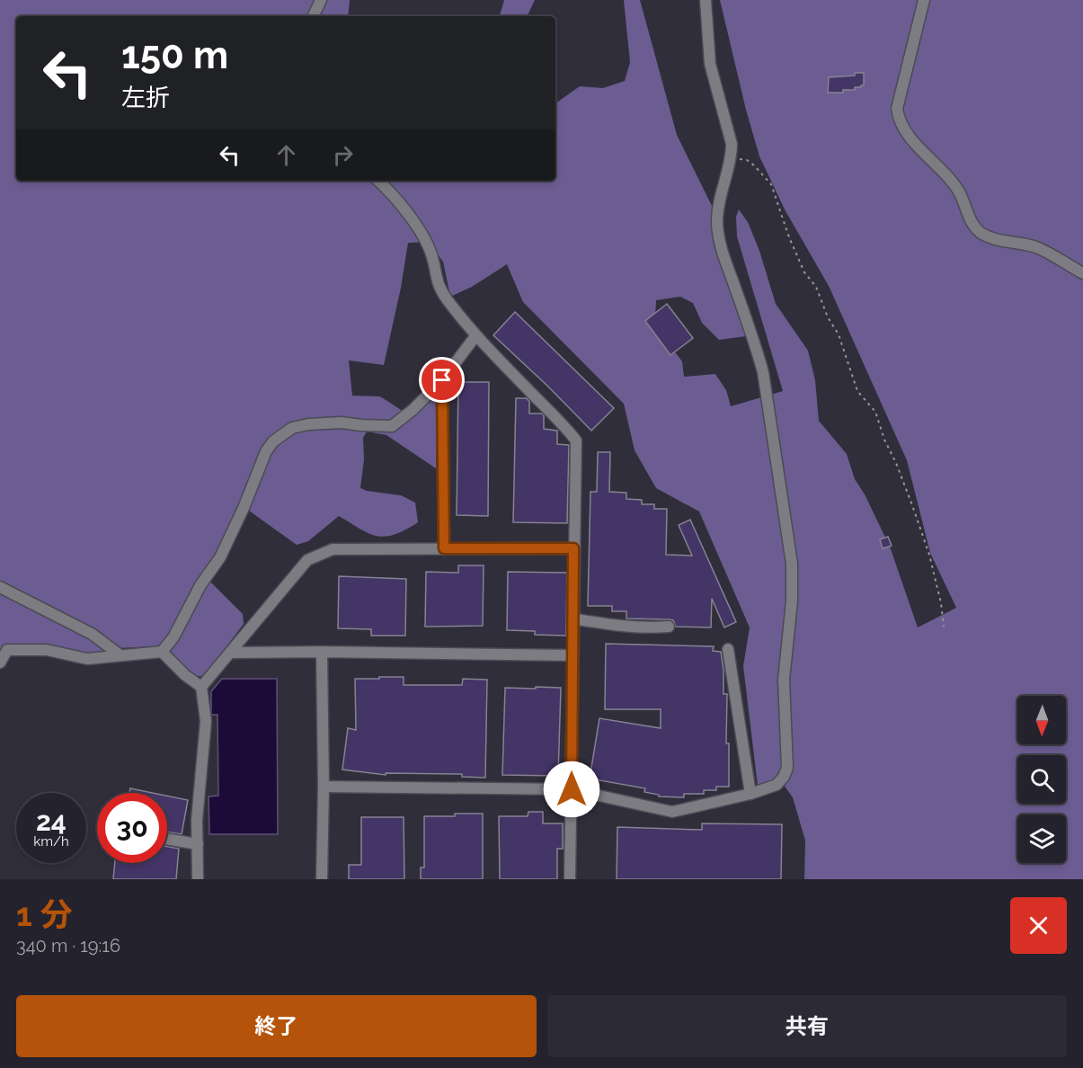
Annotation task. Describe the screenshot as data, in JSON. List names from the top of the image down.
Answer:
{
  "north": "bottom",
  "page": {
    "turn": ["150 m", "左折"],
    "speed": "24 km/h",
    "limit": "30",
    "heading": ["1 分", "340 m · 19:16"],
    "buttons": ["終了", "共有"]
  }
}
